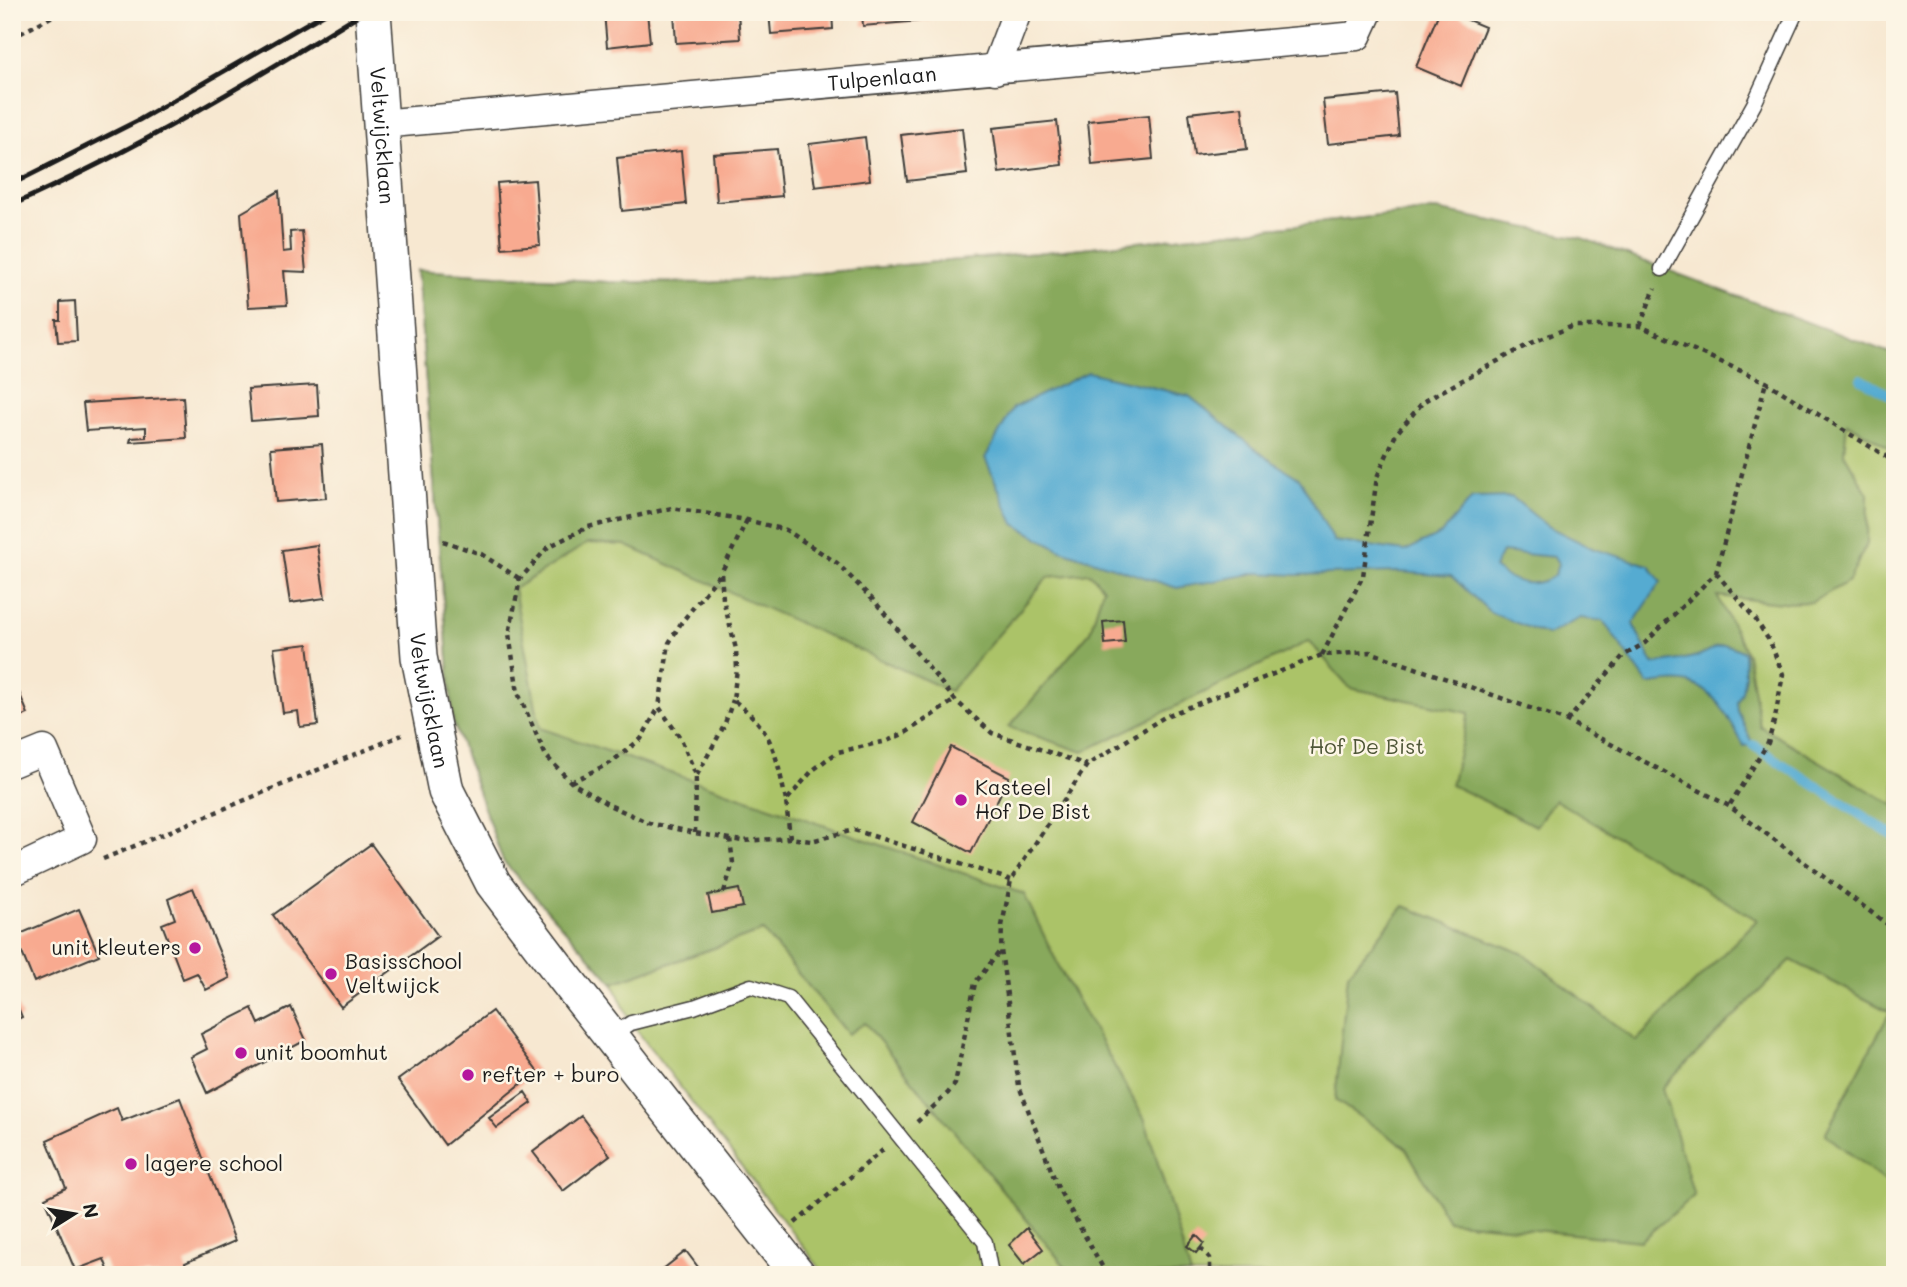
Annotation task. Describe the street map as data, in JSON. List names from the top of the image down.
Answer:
{
  "streets": {
    "street": ["Tulpenlaan", "Veltwijcklaan"]
  },
  "crossings": [
    ["Tulpenlaan", "Veltwijcklaan"]
  ],
  "parks": ["Hof De Bist"],
  "places": [
    "Kasteel Hof De Bist",
    "unit kleuters",
    "Basisschool Veltwijck",
    "unit boomhut",
    "refter + buro",
    "lagere school"
  ],
  "north": "right"
}
